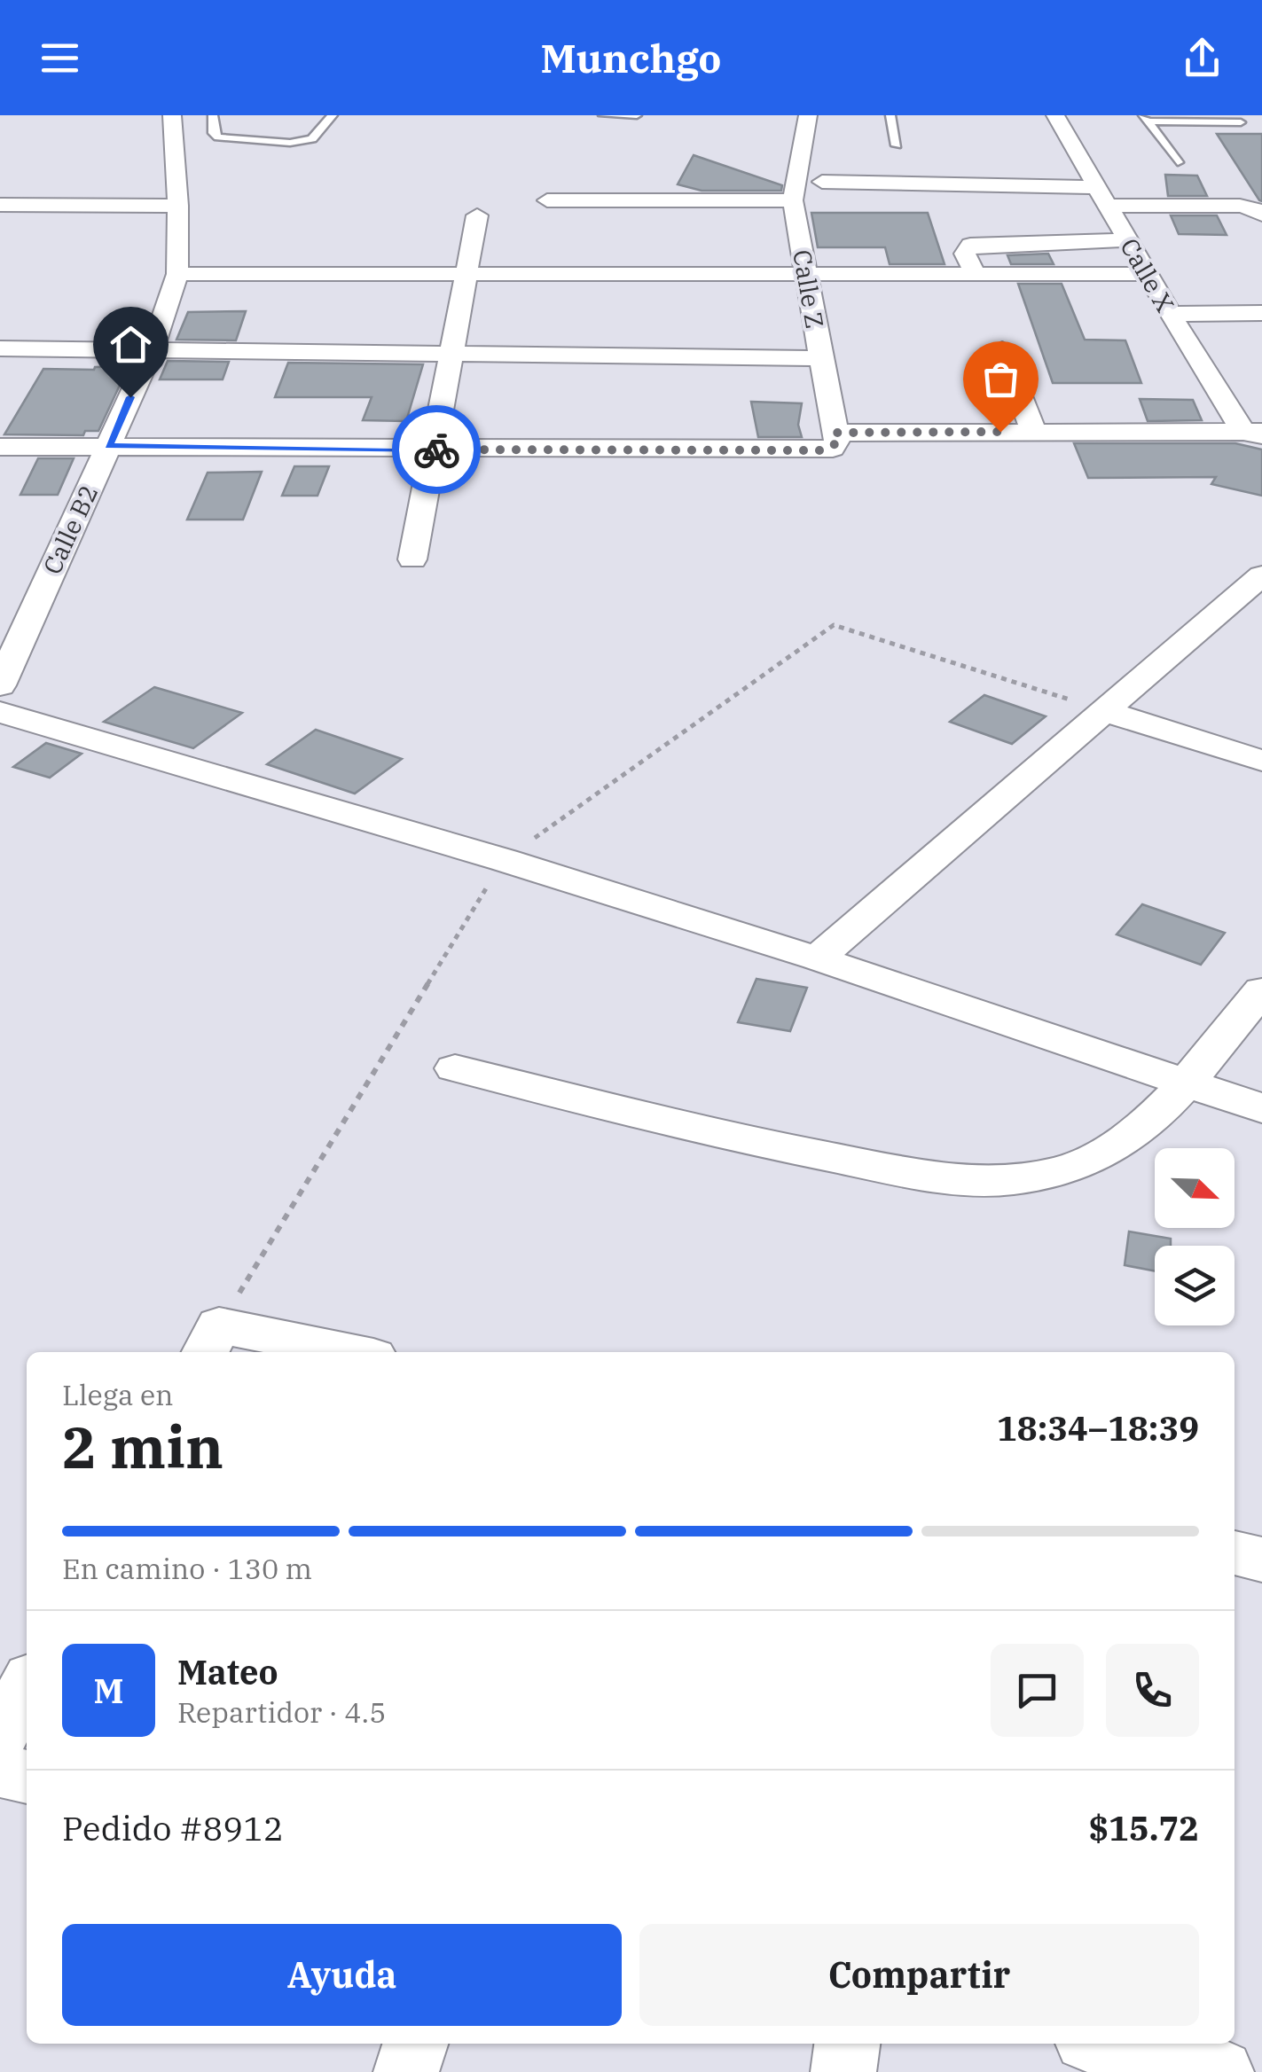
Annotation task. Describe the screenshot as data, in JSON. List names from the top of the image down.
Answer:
{
  "streets": {
    "street": ["Calle X", "Calle Z", "Calle B2"]
  },
  "north": "bottom right",
  "page": {
    "header": "Munchgo",
    "heading": ["2 min", "Llega en", "18:34–18:39"],
    "panel": [
      "Mateo",
      "Repartidor · 4.5",
      "Pedido #8912",
      "$15.72"
    ],
    "bar": "En camino · 130 m",
    "round": "M",
    "buttons": ["Ayuda", "Compartir"]
  }
}
